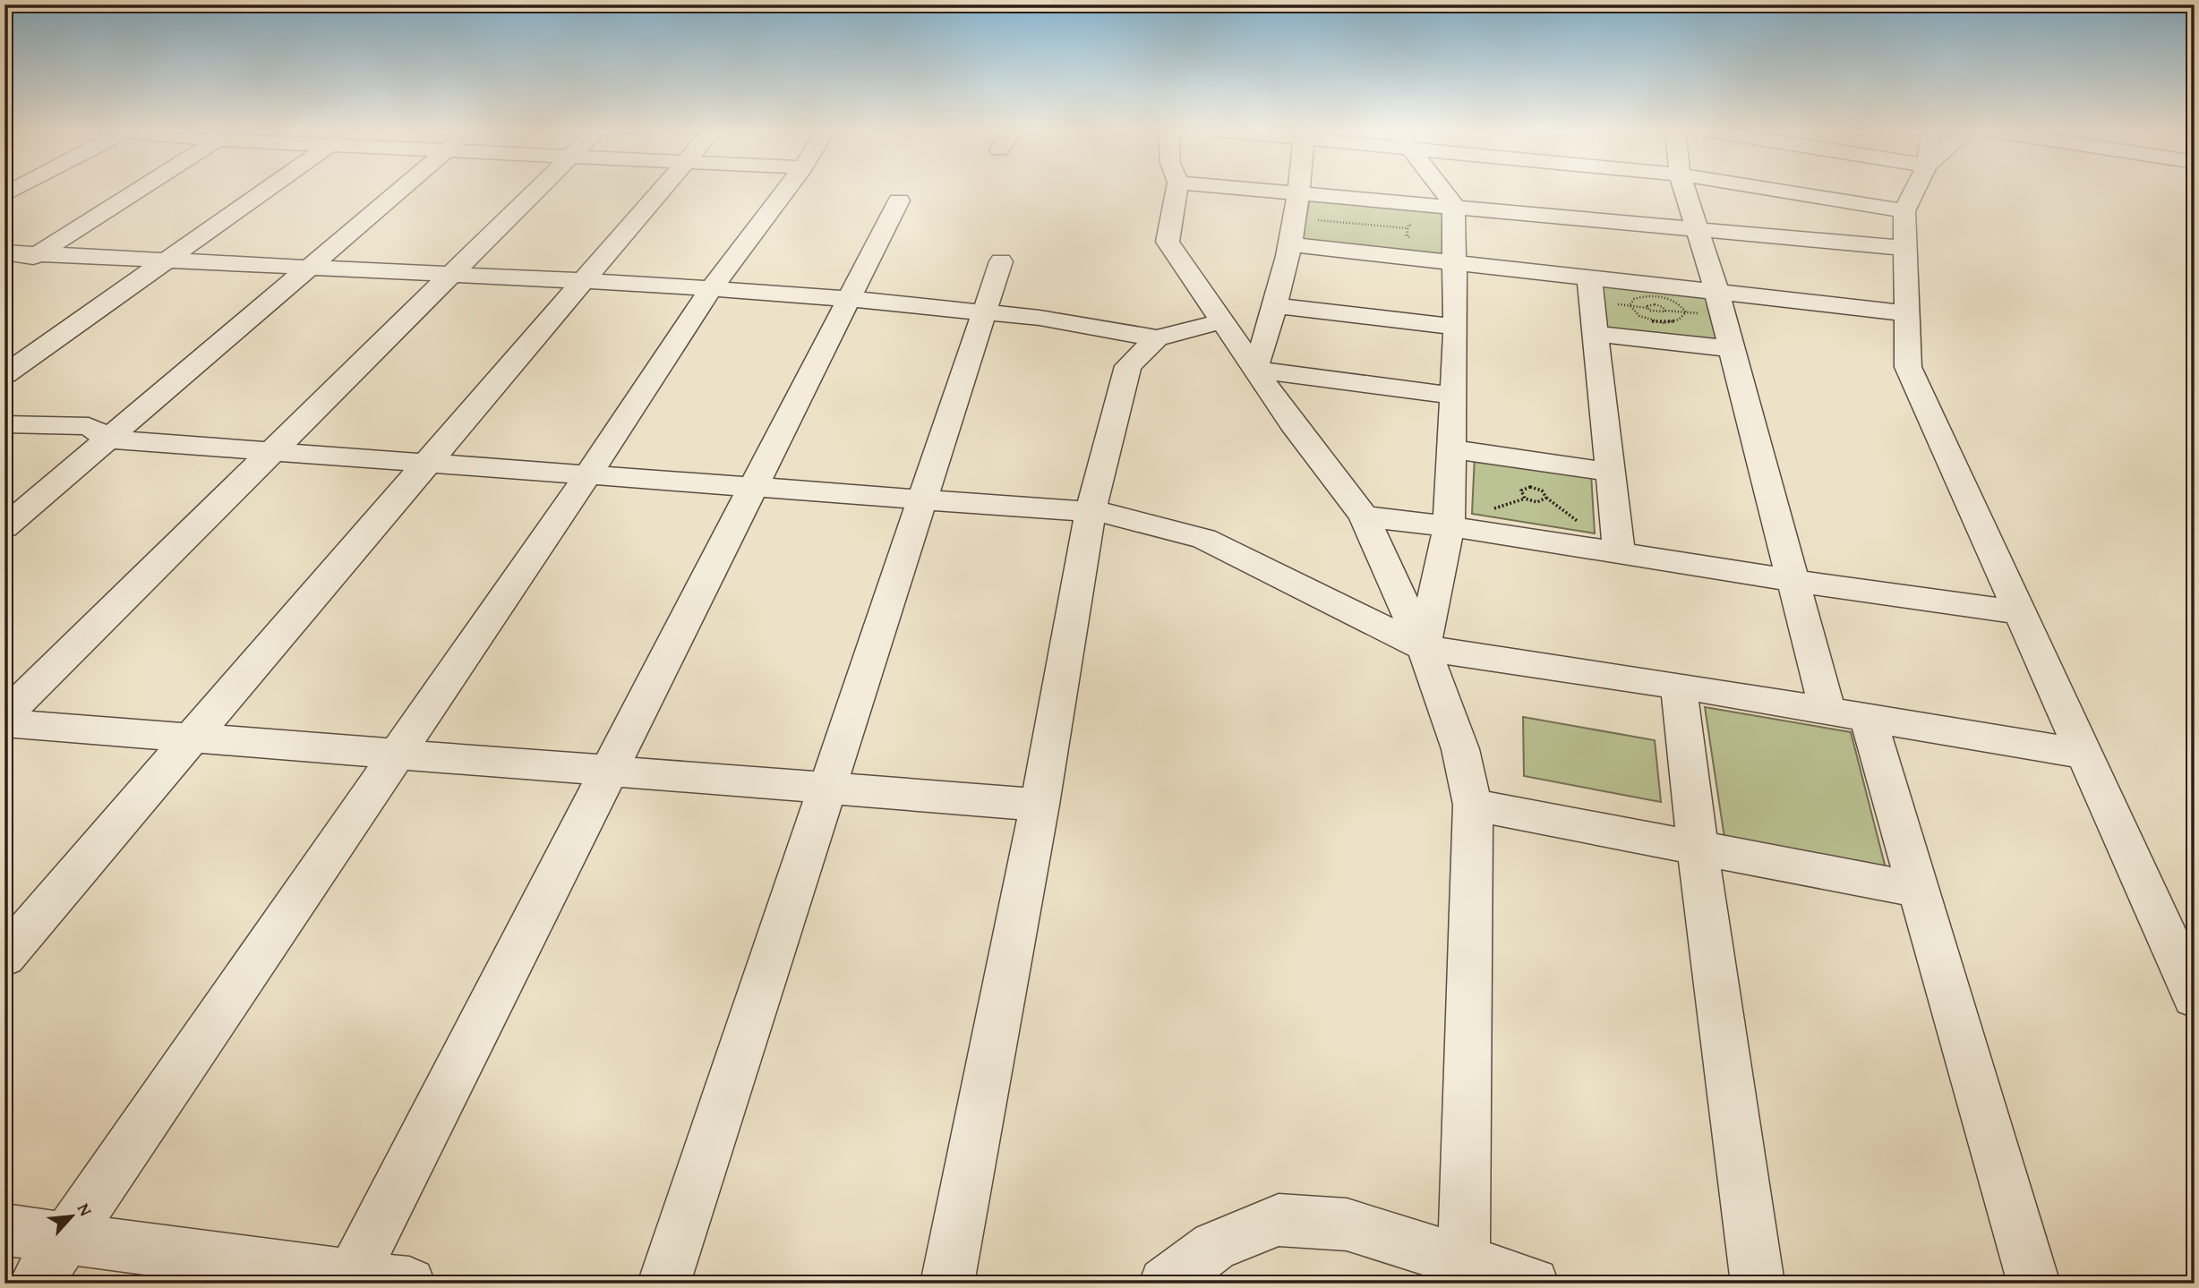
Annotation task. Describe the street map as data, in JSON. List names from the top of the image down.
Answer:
{
  "north": "top right"
}
